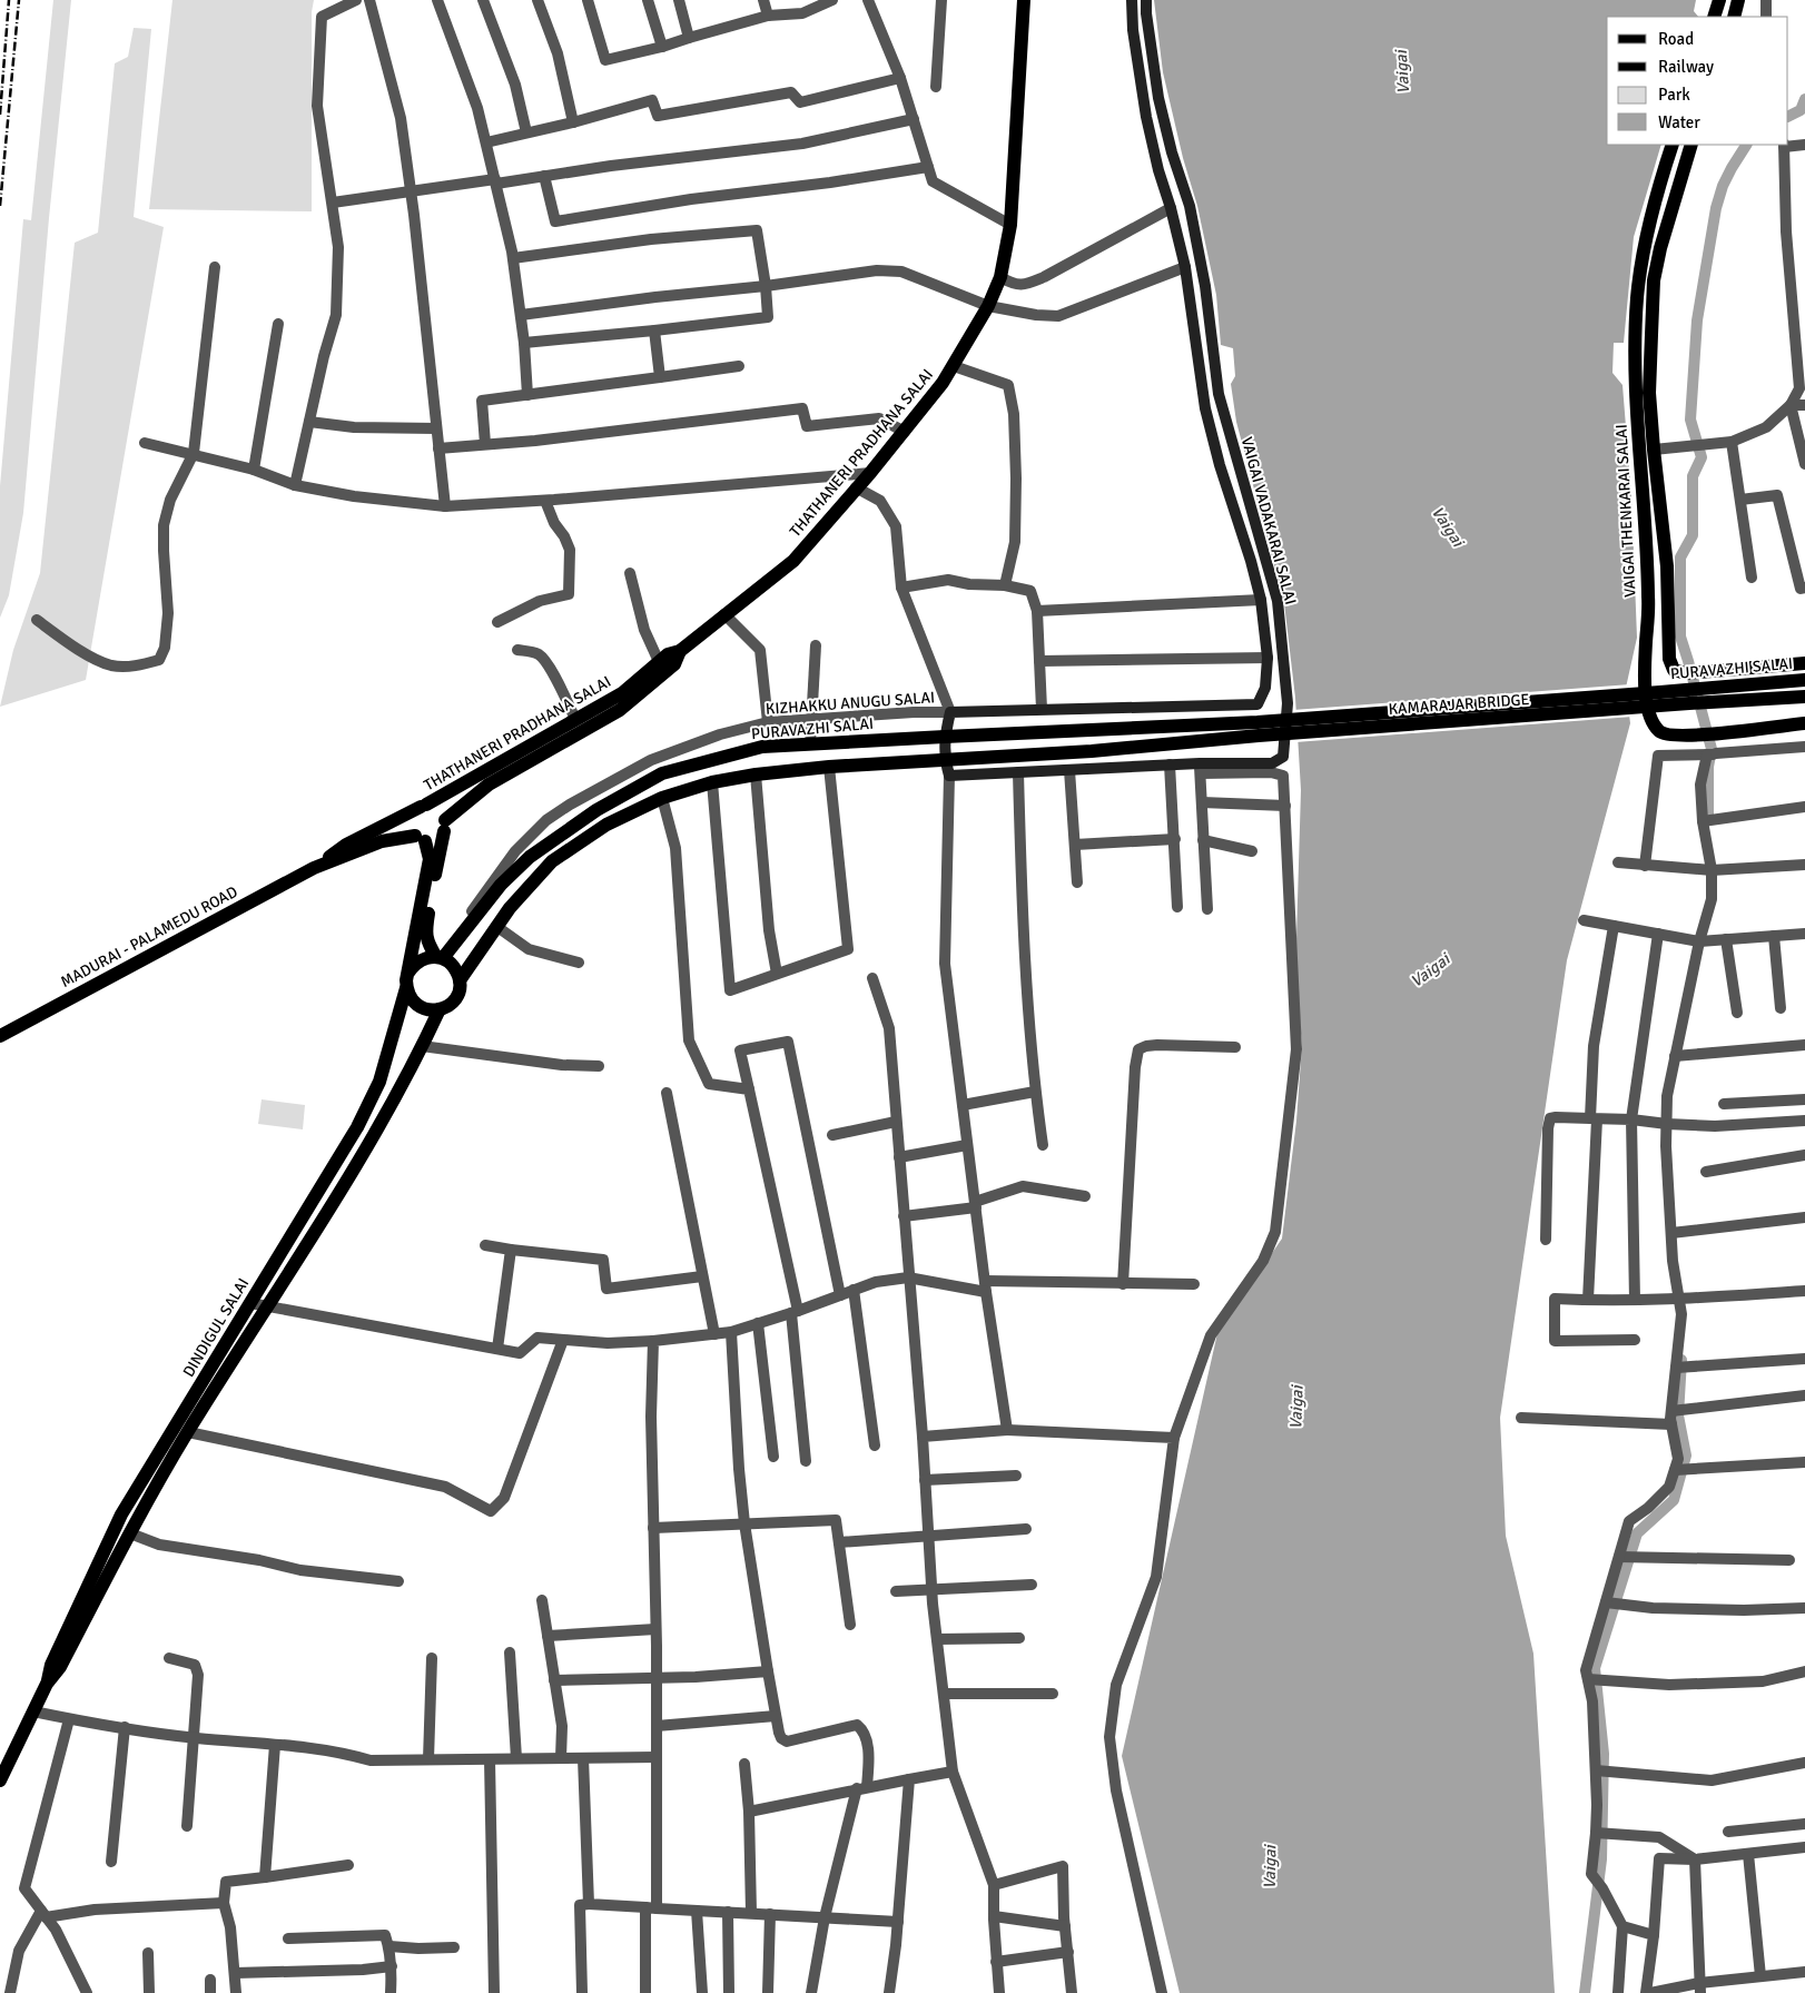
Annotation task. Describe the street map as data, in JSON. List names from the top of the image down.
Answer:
{
  "streets": {
    "main road": [
      "THATHANERI PRADHANA SALAI",
      "VAIGAI THENKARAI SALAI",
      "VAIGAI VADAKARAI SALAI",
      "PURAVAZHI SALAI",
      "KAMARAJAR BRIDGE",
      "MADURAI - PALAMEDU ROAD",
      "DINDIGUL SALAI"
    ],
    "street": ["KIZHAKKU ANUGU SALAI"]
  },
  "crossings": [
    ["THATHANERI PRADHANA SALAI", "MADURAI - PALAMEDU ROAD"],
    ["VAIGAI VADAKARAI SALAI", "KIZHAKKU ANUGU SALAI"],
    ["PURAVAZHI SALAI", "KIZHAKKU ANUGU SALAI"],
    ["PURAVAZHI SALAI", "KAMARAJAR BRIDGE"],
    ["PURAVAZHI SALAI", "DINDIGUL SALAI"]
  ],
  "water": ["Vaigai"],
  "legend": [
    "Road",
    "Railway",
    "Park",
    "Water"
  ]
}
